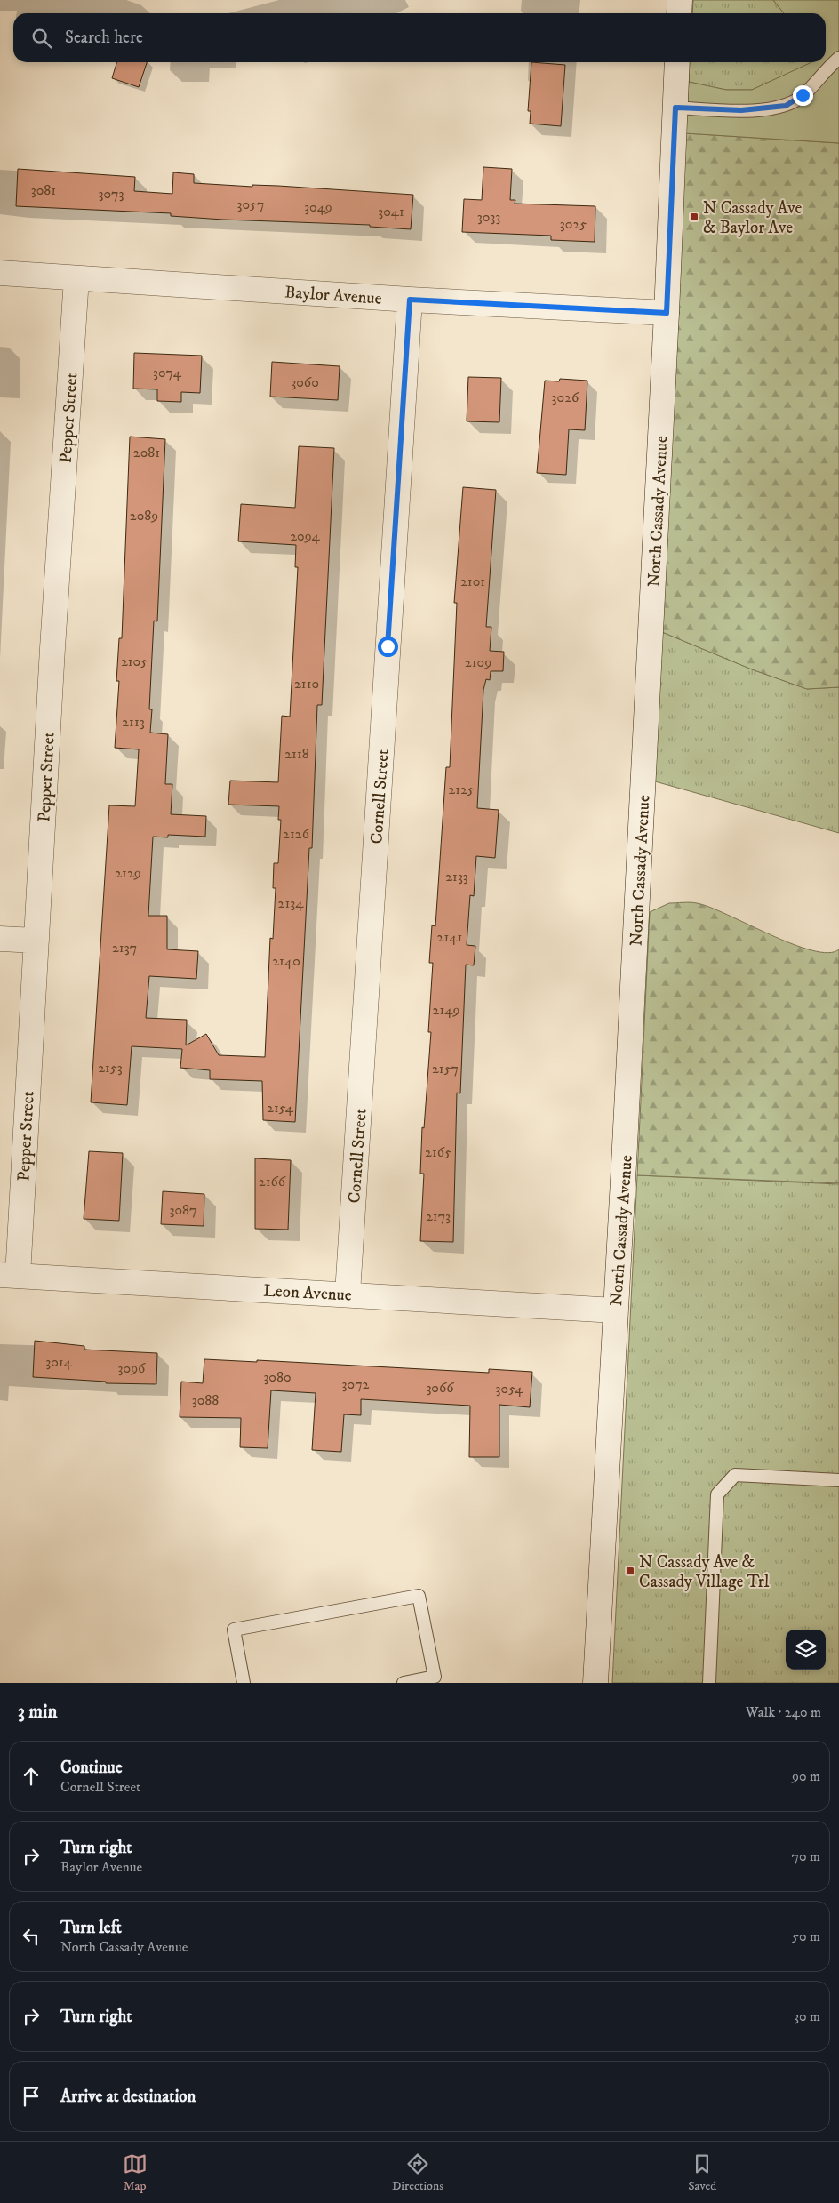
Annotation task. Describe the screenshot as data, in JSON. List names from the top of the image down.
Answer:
{
  "streets": {
    "street": [
      "Baylor Avenue",
      "Pepper Street",
      "North Cassady Avenue",
      "Cornell Street",
      "Leon Avenue"
    ]
  },
  "crossings": [
    ["Baylor Avenue", "Pepper Street"],
    ["Baylor Avenue", "North Cassady Avenue"],
    ["Baylor Avenue", "Cornell Street"],
    ["Pepper Street", "Leon Avenue"],
    ["North Cassady Avenue", "Leon Avenue"],
    ["Cornell Street", "Leon Avenue"]
  ],
  "places": {
    "transit": ["N Cassady Ave & Baylor Ave", "N Cassady Ave & Cassady Village Trl"]
  },
  "house_numbers": [
    "3081",
    "3073",
    "3057",
    "3049",
    "3041",
    "3033",
    "3025",
    "3074",
    "3060",
    "3026",
    "2081",
    "2089",
    "2094",
    "2101",
    "2105",
    "2109",
    "2110",
    "2113",
    "2118",
    "2125",
    "2126",
    "2129",
    "2133",
    "2134",
    "2141",
    "2137",
    "2140",
    "2149",
    "2153",
    "2157",
    "2154",
    "2165",
    "2166",
    "3087",
    "2173",
    "3014",
    "3096",
    "3080",
    "3072",
    "3066",
    "3054",
    "3088"
  ],
  "page": {
    "search": "Search here",
    "heading": ["3 min", "Walk · 240 m"],
    "list": [
      ["Continue", "Cornell Street", "90 m"],
      ["Turn right", "Baylor Avenue", "70 m"],
      ["Turn left", "North Cassady Avenue", "50 m"],
      ["Turn right", "30 m"],
      "Arrive at destination"
    ],
    "nav": ["Map", "Directions", "Saved"]
  }
}
